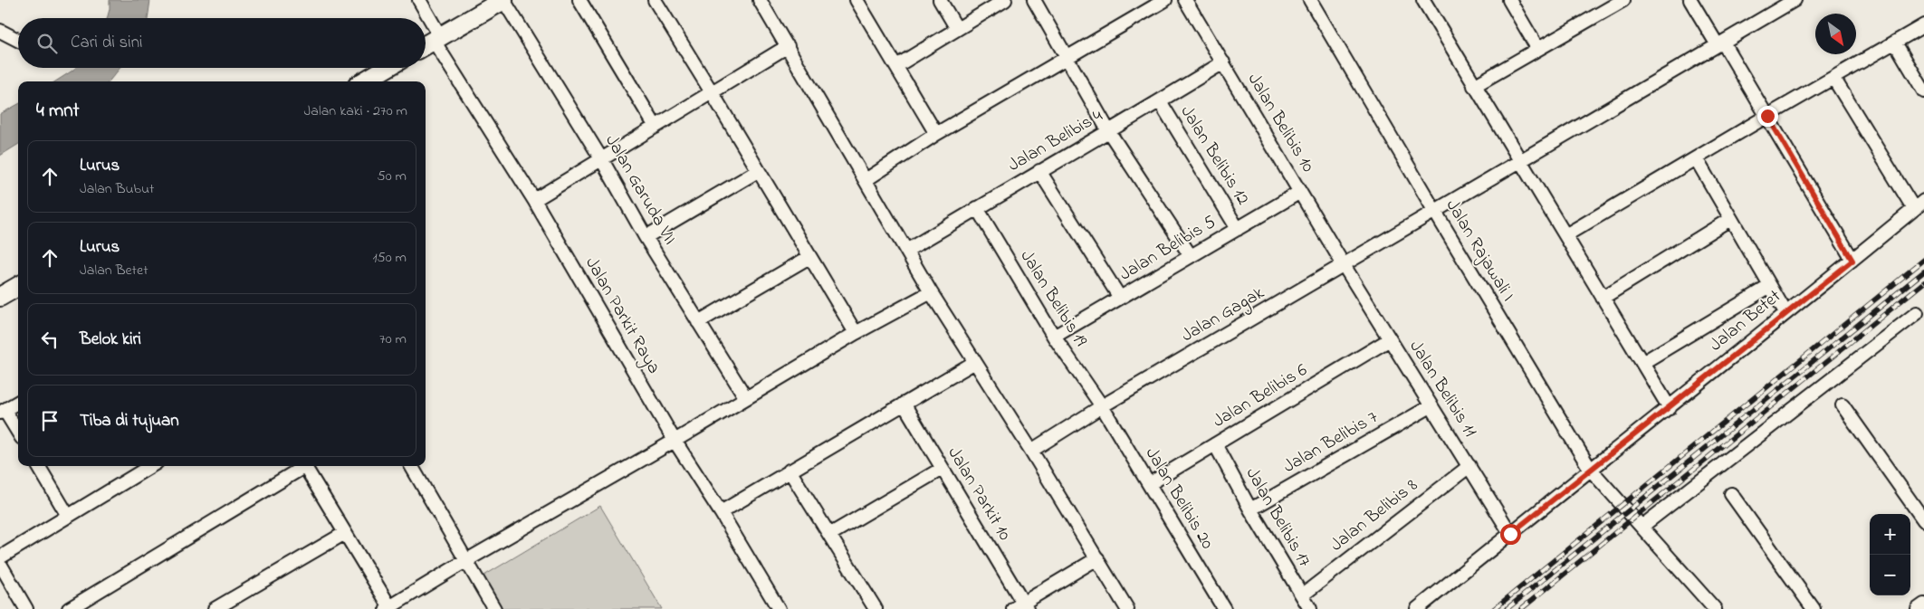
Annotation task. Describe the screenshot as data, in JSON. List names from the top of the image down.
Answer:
{
  "streets": {
    "street": [
      "Jalan Belibis 10",
      "Jalan Belibis 4",
      "Jalan Belibis 12",
      "Jalan Garuda VII",
      "Jalan Belibis 5",
      "Jalan Rajawali I",
      "Jalan Belibis 19",
      "Jalan Gagak",
      "Jalan Parkit Raya",
      "Jalan Betet",
      "Jalan Belibis 11",
      "Jalan Belibis 6",
      "Jalan Belibis 7",
      "Jalan Parkit 10",
      "Jalan Belibis 20",
      "Jalan Belibis 8",
      "Jalan Belibis 17"
    ]
  },
  "crossings": [
    ["Jalan Belibis 10", "Jalan Belibis 4"],
    ["Jalan Belibis 10", "Jalan Belibis 5"],
    ["Jalan Belibis 10", "Jalan Gagak"],
    ["Jalan Belibis 10", "Jalan Belibis 11"],
    ["Jalan Belibis 4", "Jalan Belibis 12"],
    ["Jalan Belibis 4", "Jalan Belibis 19"],
    ["Jalan Belibis 12", "Jalan Belibis 5"],
    ["Jalan Belibis 5", "Jalan Belibis 19"],
    ["Jalan Rajawali I", "Jalan Gagak"],
    ["Jalan Rajawali I", "Jalan Betet"],
    ["Jalan Belibis 19", "Jalan Gagak"],
    ["Jalan Belibis 19", "Jalan Belibis 20"],
    ["Jalan Gagak", "Jalan Belibis 11"],
    ["Jalan Gagak", "Jalan Belibis 20"],
    ["Jalan Betet", "Jalan Belibis 11"],
    ["Jalan Belibis 11", "Jalan Belibis 6"],
    ["Jalan Belibis 11", "Jalan Belibis 7"],
    ["Jalan Belibis 11", "Jalan Belibis 8"],
    ["Jalan Belibis 6", "Jalan Belibis 20"],
    ["Jalan Belibis 6", "Jalan Belibis 17"],
    ["Jalan Belibis 7", "Jalan Belibis 17"],
    ["Jalan Belibis 8", "Jalan Belibis 17"]
  ],
  "north": "bottom right",
  "page": {
    "search": "Cari di sini",
    "heading": ["4 mnt", "Jalan kaki · 270 m"],
    "list": [
      ["Lurus", "Jalan Bubut", "50 m"],
      ["Lurus", "Jalan Betet", "150 m"],
      ["Belok kiri", "70 m"],
      "Tiba di tujuan"
    ],
    "map_buttons": ["+", "−"]
  }
}
